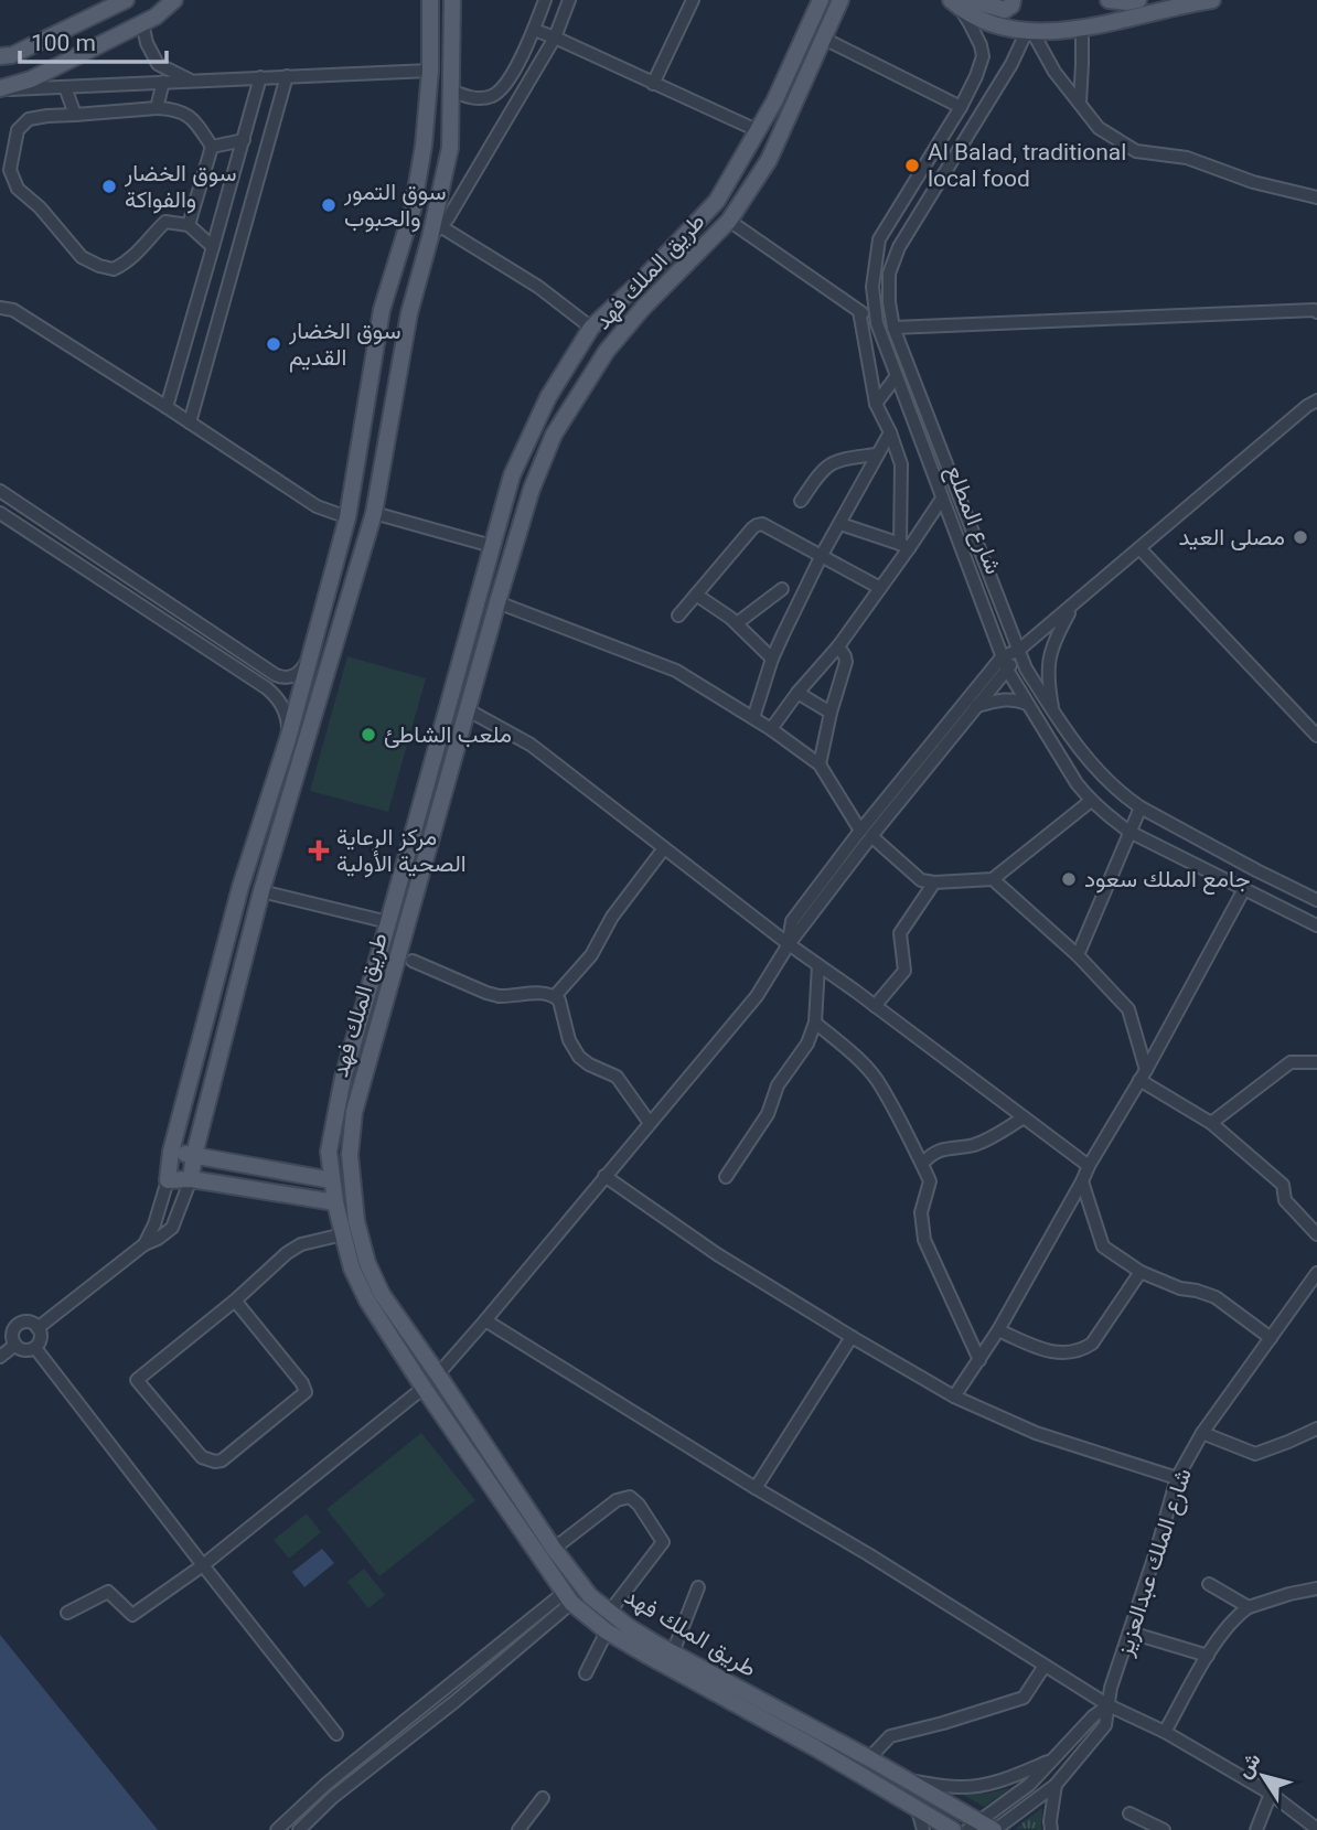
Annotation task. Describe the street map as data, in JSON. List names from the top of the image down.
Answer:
{
  "streets": {
    "main road": ["طريق الملك فهد"],
    "street": ["شارع المطلع", "شارع الملك عبدالعزيز"]
  },
  "crossings": [
    ["طريق الملك فهد", "شارع الملك عبدالعزيز"]
  ],
  "places": {
    "other": [
      "Al Balad, traditional local food",
      "سوق الخضار والفواكة",
      "سوق التمور والحبوب",
      "سوق الخضار القديم",
      "مصلى العيد",
      "ملعب الشاطئ",
      "جامع الملك سعود"
    ],
    "health": ["مركز الرعاية الصحية الأولية"]
  },
  "scale_bar": "100 m",
  "north": "top left"
}
